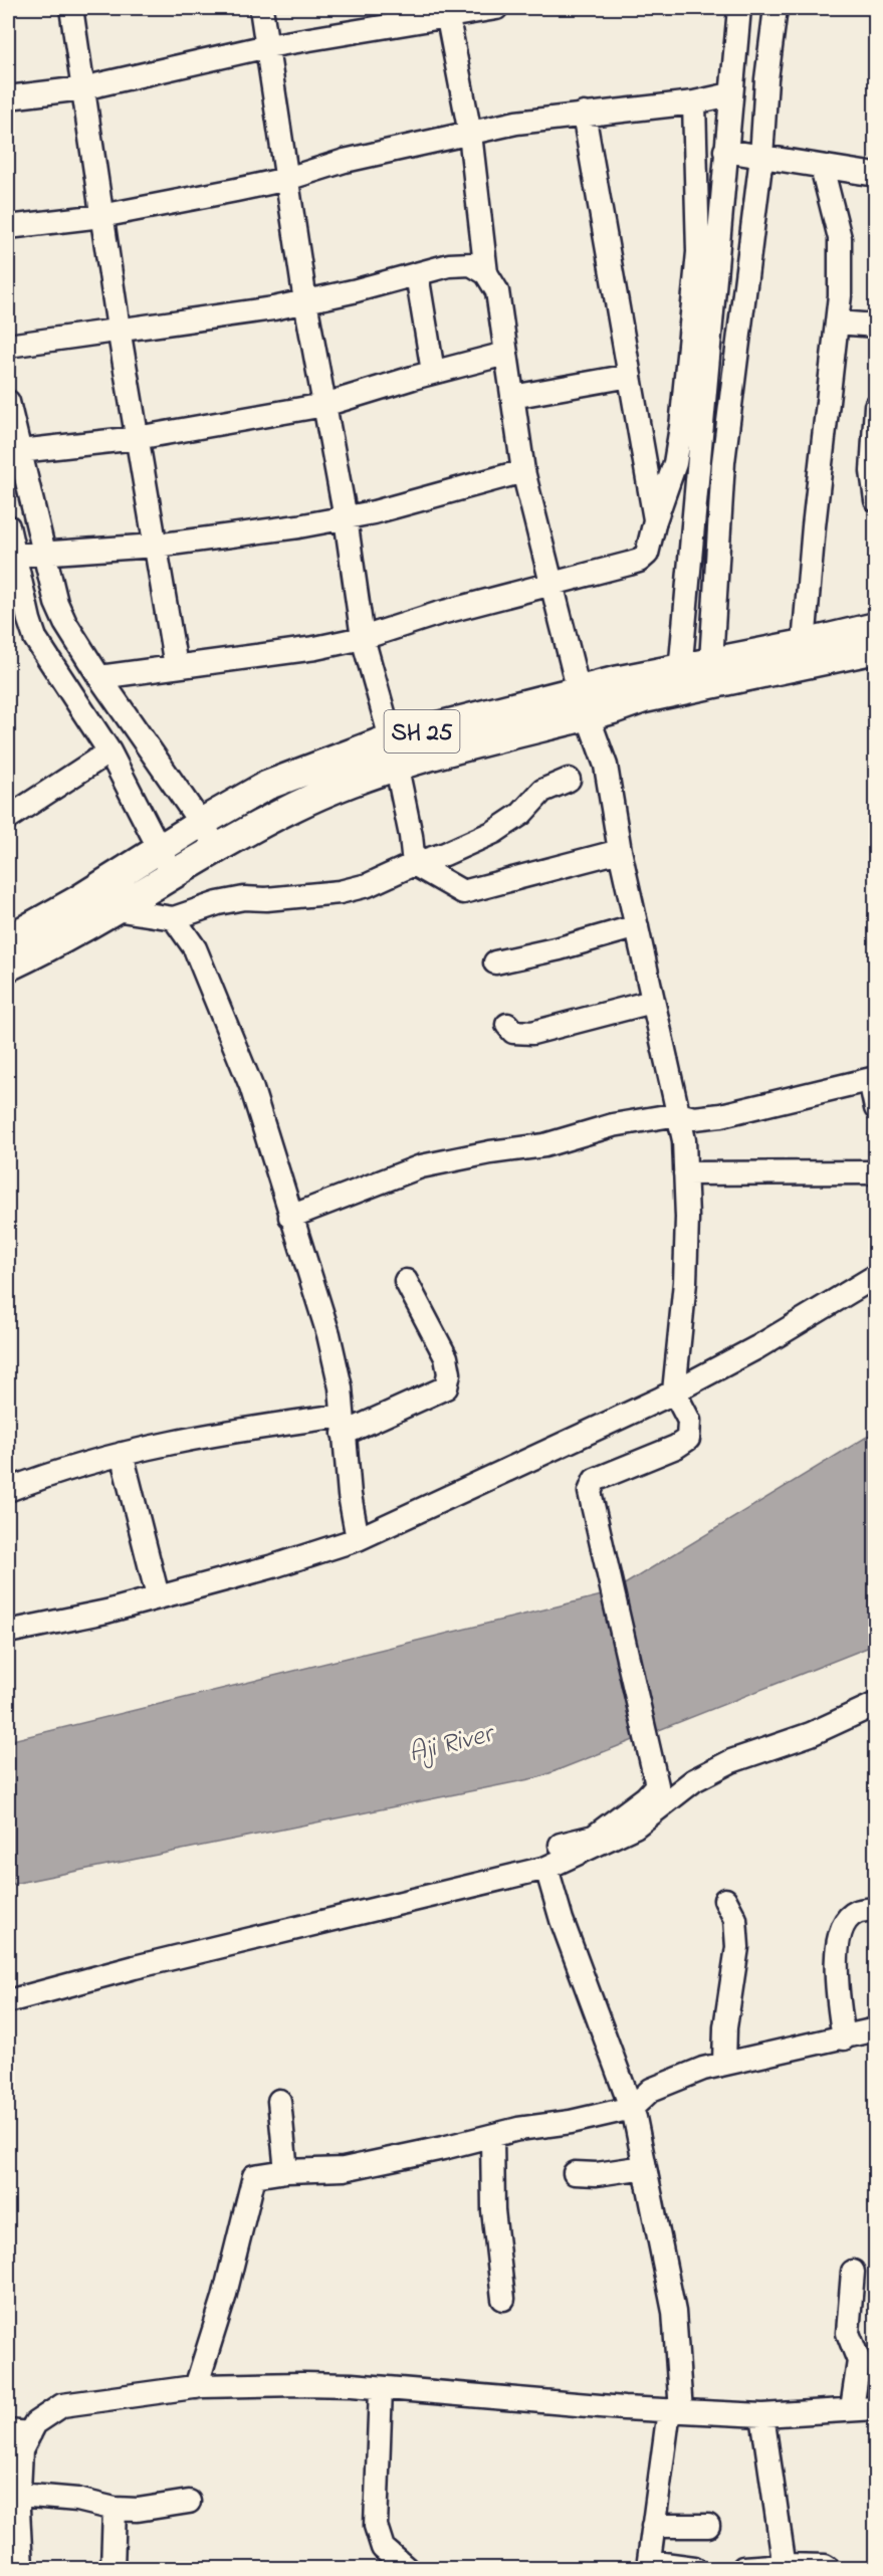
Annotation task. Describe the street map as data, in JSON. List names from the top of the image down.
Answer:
{
  "streets": {
    "main road": ["SH 25"]
  },
  "water": ["Aji River"]
}
